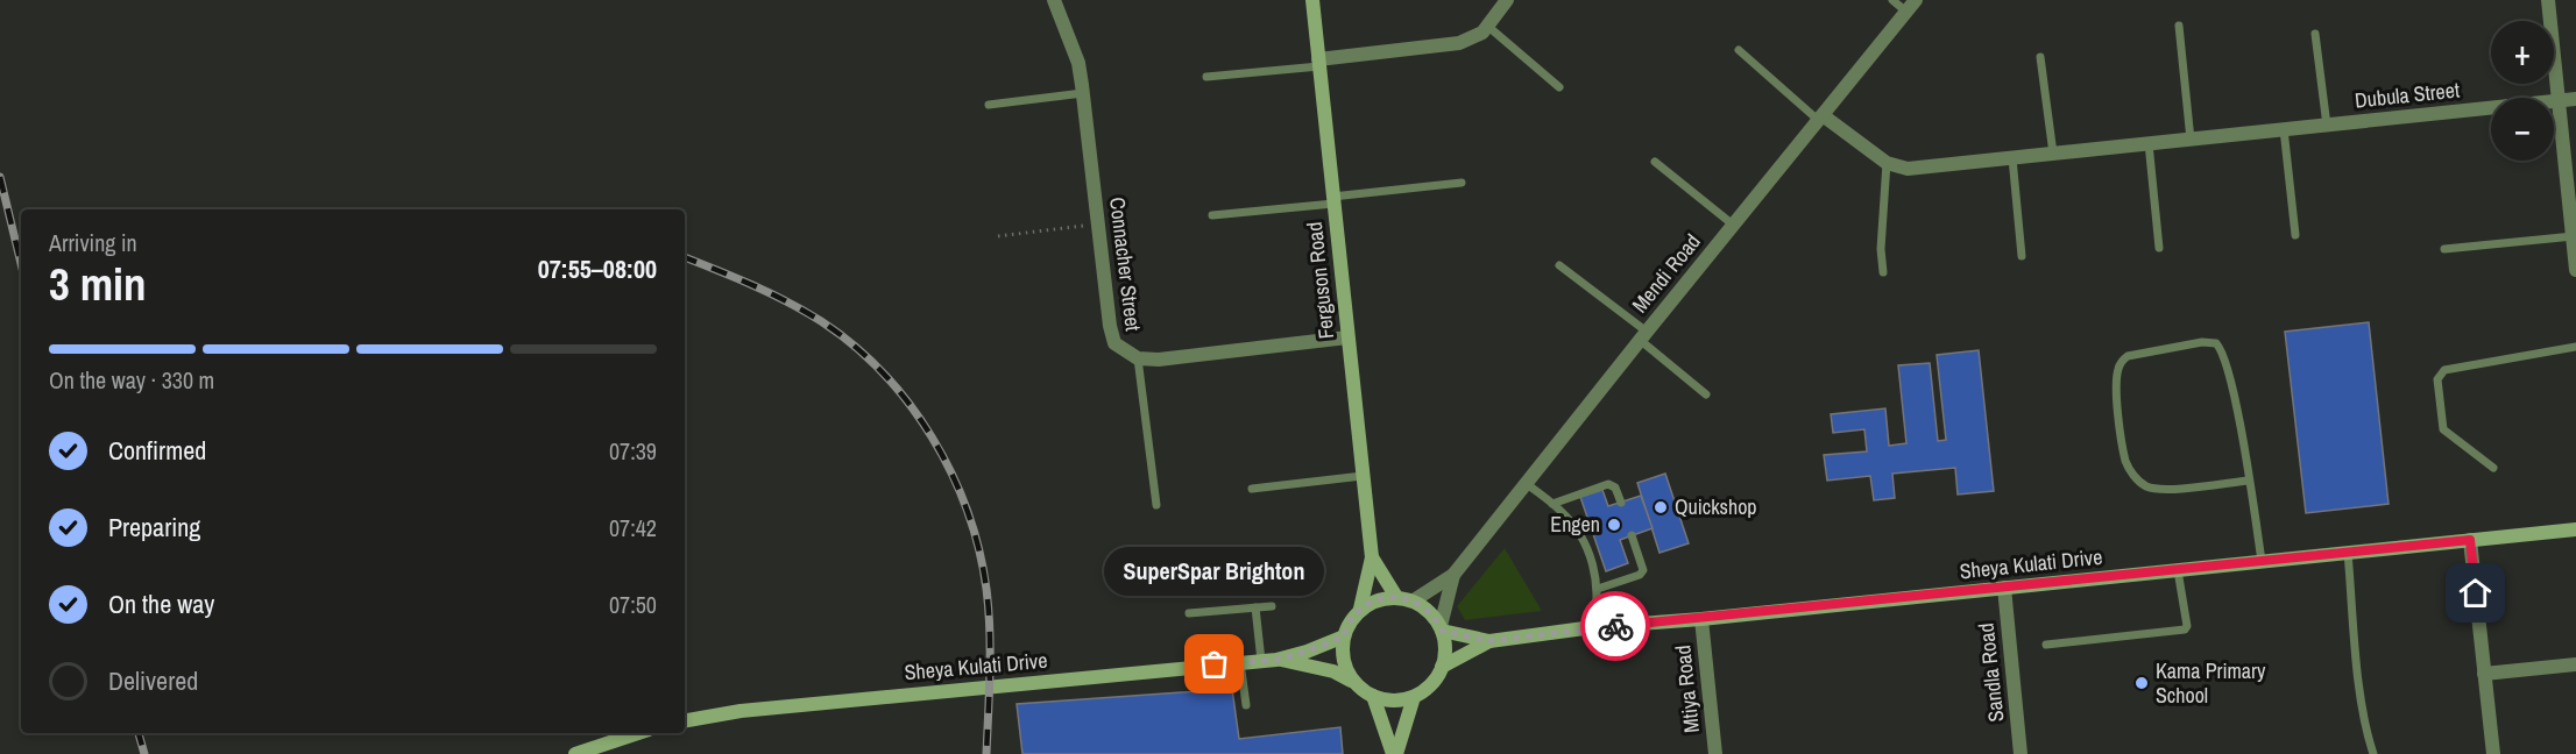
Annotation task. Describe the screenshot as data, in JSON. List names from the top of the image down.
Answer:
{
  "streets": {
    "street": [
      "Dubula Street",
      "Connacher Street",
      "Mendi Road",
      "Ferguson Road",
      "Sheya Kulati Drive",
      "Sandla Road",
      "Mtiya Road"
    ]
  },
  "crossings": [
    ["Dubula Street", "Mendi Road"],
    ["Connacher Street", "Ferguson Road"],
    ["Mendi Road", "Ferguson Road"],
    ["Mendi Road", "Sheya Kulati Drive"],
    ["Ferguson Road", "Sheya Kulati Drive"],
    ["Sheya Kulati Drive", "Sandla Road"],
    ["Sheya Kulati Drive", "Mtiya Road"]
  ],
  "places": [
    "Quickshop",
    "Engen",
    "SuperSpar Brighton",
    "Kama Primary School"
  ],
  "page": {
    "map_buttons": ["+", "−"],
    "heading": ["3 min", "Arriving in", "07:55–08:00"],
    "bar": "On the way · 330 m",
    "list": [
      ["Confirmed", "07:39"],
      ["Preparing", "07:42"],
      ["On the way", "07:50"],
      "Delivered"
    ],
    "bubble": "SuperSpar Brighton"
  }
}
